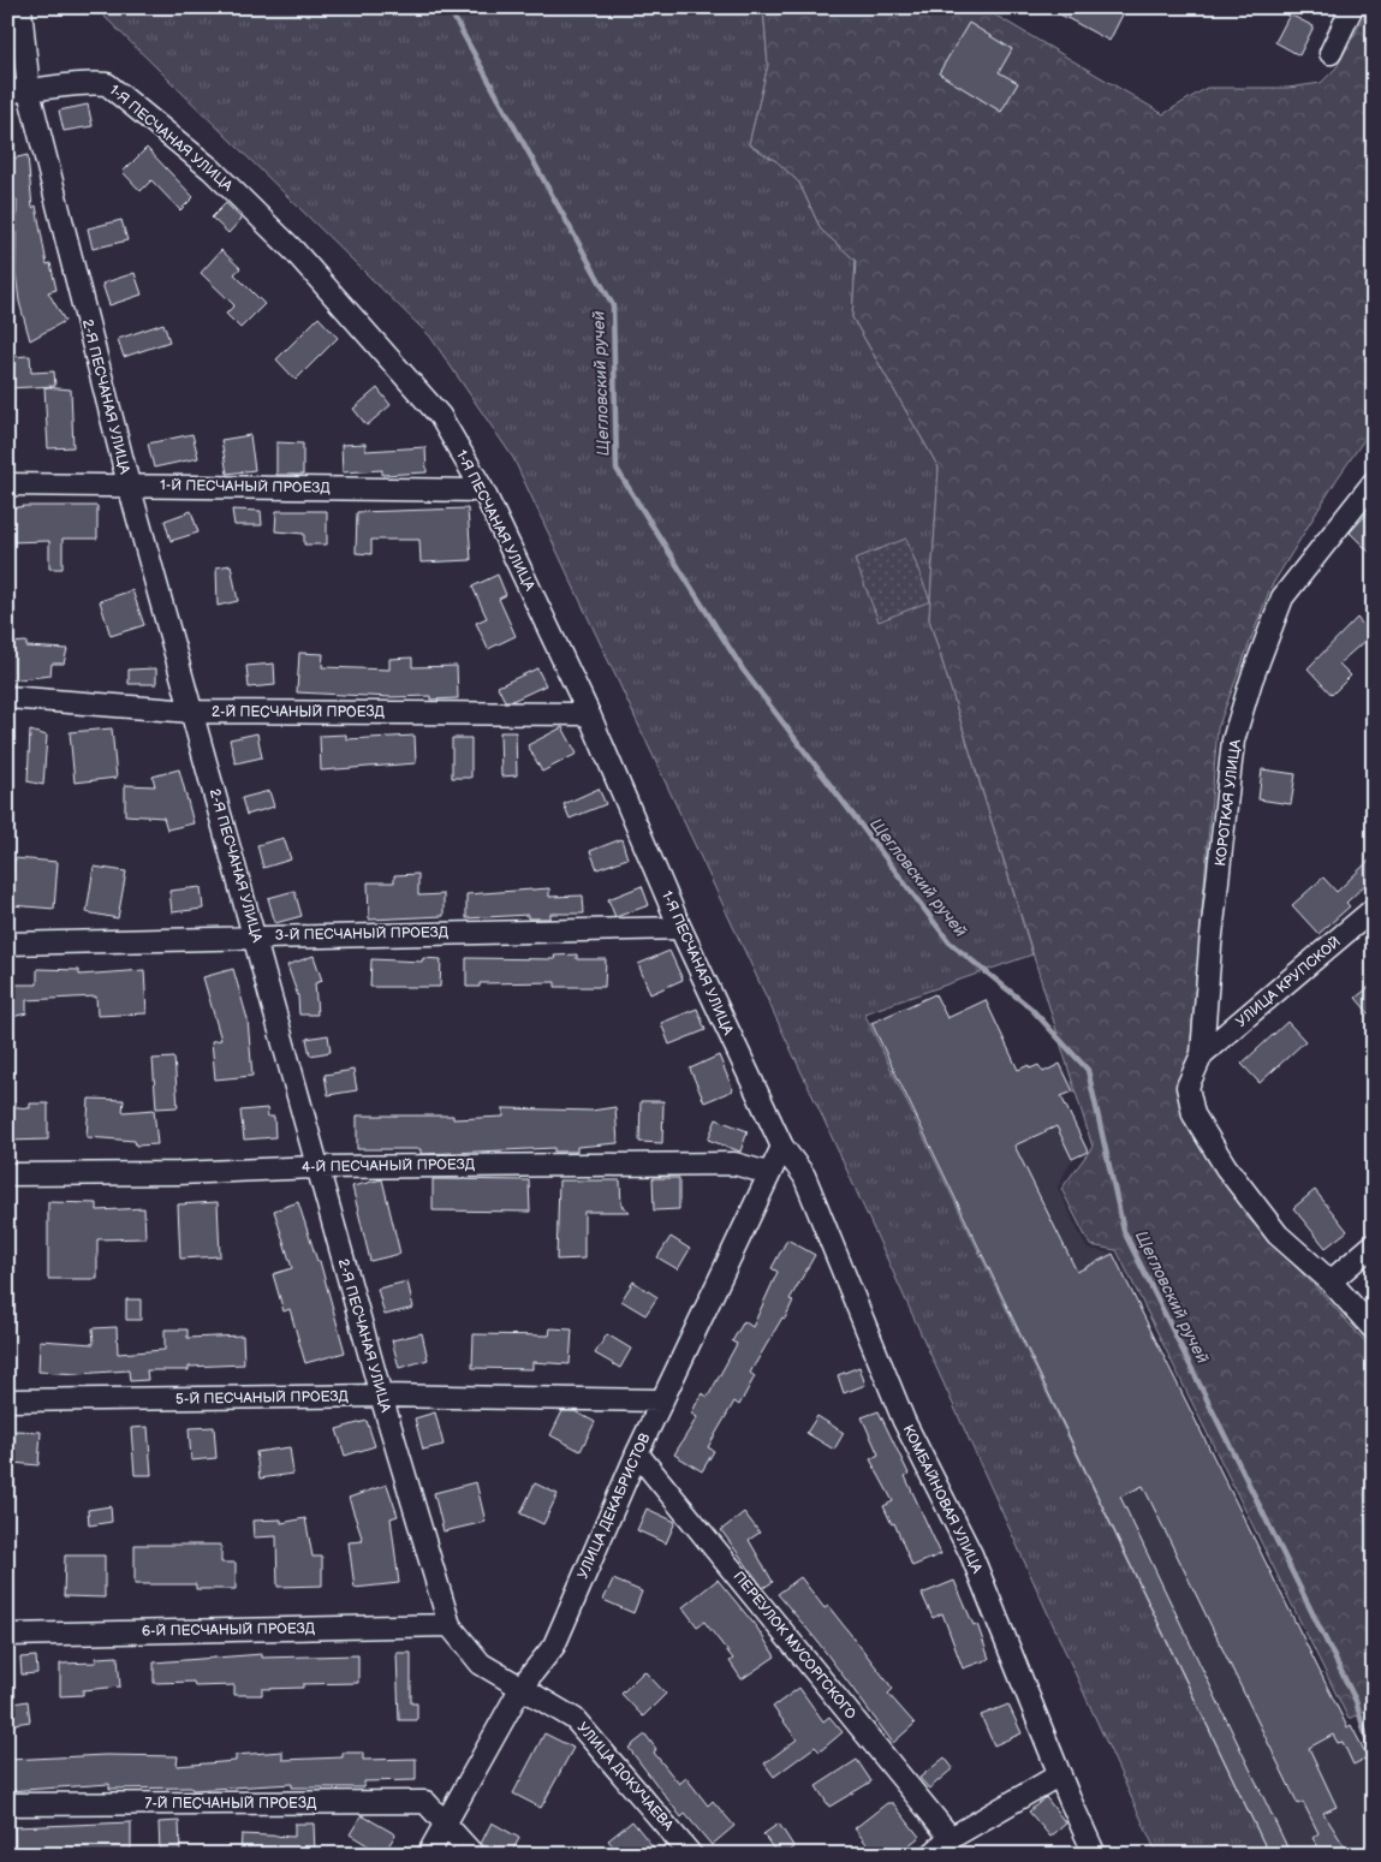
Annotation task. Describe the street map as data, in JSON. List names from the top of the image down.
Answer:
{
  "streets": {
    "street": [
      "1-Я ПЕСЧАНАЯ УЛИЦА",
      "2-Я ПЕСЧАНАЯ УЛИЦА",
      "1-Й ПЕСЧАНЫЙ ПРОЕЗД",
      "2-Й ПЕСЧАНЫЙ ПРОЕЗД",
      "КОРОТКАЯ УЛИЦА",
      "3-Й ПЕСЧАНЫЙ ПРОЕЗД",
      "УЛИЦА КРУПСКОЙ",
      "4-Й ПЕСЧАНЫЙ ПРОЕЗД",
      "5-Й ПЕСЧАНЫЙ ПРОЕЗД",
      "КОМБАЙНОВАЯ УЛИЦА",
      "УЛИЦА ДЕКАБРИСТОВ",
      "6-Й ПЕСЧАНЫЙ ПРОЕЗД",
      "ПЕРЕУЛОК МУСОРГСКОГО",
      "УЛИЦА ДОКУЧАЕВА",
      "7-Й ПЕСЧАНЫЙ ПРОЕЗД"
    ]
  },
  "crossings": [
    ["1-Я ПЕСЧАНАЯ УЛИЦА", "2-Я ПЕСЧАНАЯ УЛИЦА"],
    ["1-Я ПЕСЧАНАЯ УЛИЦА", "1-Й ПЕСЧАНЫЙ ПРОЕЗД"],
    ["1-Я ПЕСЧАНАЯ УЛИЦА", "2-Й ПЕСЧАНЫЙ ПРОЕЗД"],
    ["1-Я ПЕСЧАНАЯ УЛИЦА", "3-Й ПЕСЧАНЫЙ ПРОЕЗД"],
    ["1-Я ПЕСЧАНАЯ УЛИЦА", "КОМБАЙНОВАЯ УЛИЦА"],
    ["1-Я ПЕСЧАНАЯ УЛИЦА", "УЛИЦА ДЕКАБРИСТОВ"],
    ["2-Я ПЕСЧАНАЯ УЛИЦА", "1-Й ПЕСЧАНЫЙ ПРОЕЗД"],
    ["2-Я ПЕСЧАНАЯ УЛИЦА", "2-Й ПЕСЧАНЫЙ ПРОЕЗД"],
    ["2-Я ПЕСЧАНАЯ УЛИЦА", "3-Й ПЕСЧАНЫЙ ПРОЕЗД"],
    ["2-Я ПЕСЧАНАЯ УЛИЦА", "4-Й ПЕСЧАНЫЙ ПРОЕЗД"],
    ["2-Я ПЕСЧАНАЯ УЛИЦА", "5-Й ПЕСЧАНЫЙ ПРОЕЗД"],
    ["2-Я ПЕСЧАНАЯ УЛИЦА", "УЛИЦА ДЕКАБРИСТОВ"],
    ["2-Я ПЕСЧАНАЯ УЛИЦА", "6-Й ПЕСЧАНЫЙ ПРОЕЗД"],
    ["2-Я ПЕСЧАНАЯ УЛИЦА", "УЛИЦА ДОКУЧАЕВА"],
    ["КОРОТКАЯ УЛИЦА", "УЛИЦА КРУПСКОЙ"],
    ["4-Й ПЕСЧАНЫЙ ПРОЕЗД", "УЛИЦА ДЕКАБРИСТОВ"],
    ["5-Й ПЕСЧАНЫЙ ПРОЕЗД", "УЛИЦА ДЕКАБРИСТОВ"],
    ["КОМБАЙНОВАЯ УЛИЦА", "УЛИЦА ДЕКАБРИСТОВ"],
    ["УЛИЦА ДЕКАБРИСТОВ", "ПЕРЕУЛОК МУСОРГСКОГО"],
    ["УЛИЦА ДЕКАБРИСТОВ", "УЛИЦА ДОКУЧАЕВА"],
    ["УЛИЦА ДЕКАБРИСТОВ", "7-Й ПЕСЧАНЫЙ ПРОЕЗД"]
  ],
  "water": ["Щегловский ручей"]
}
